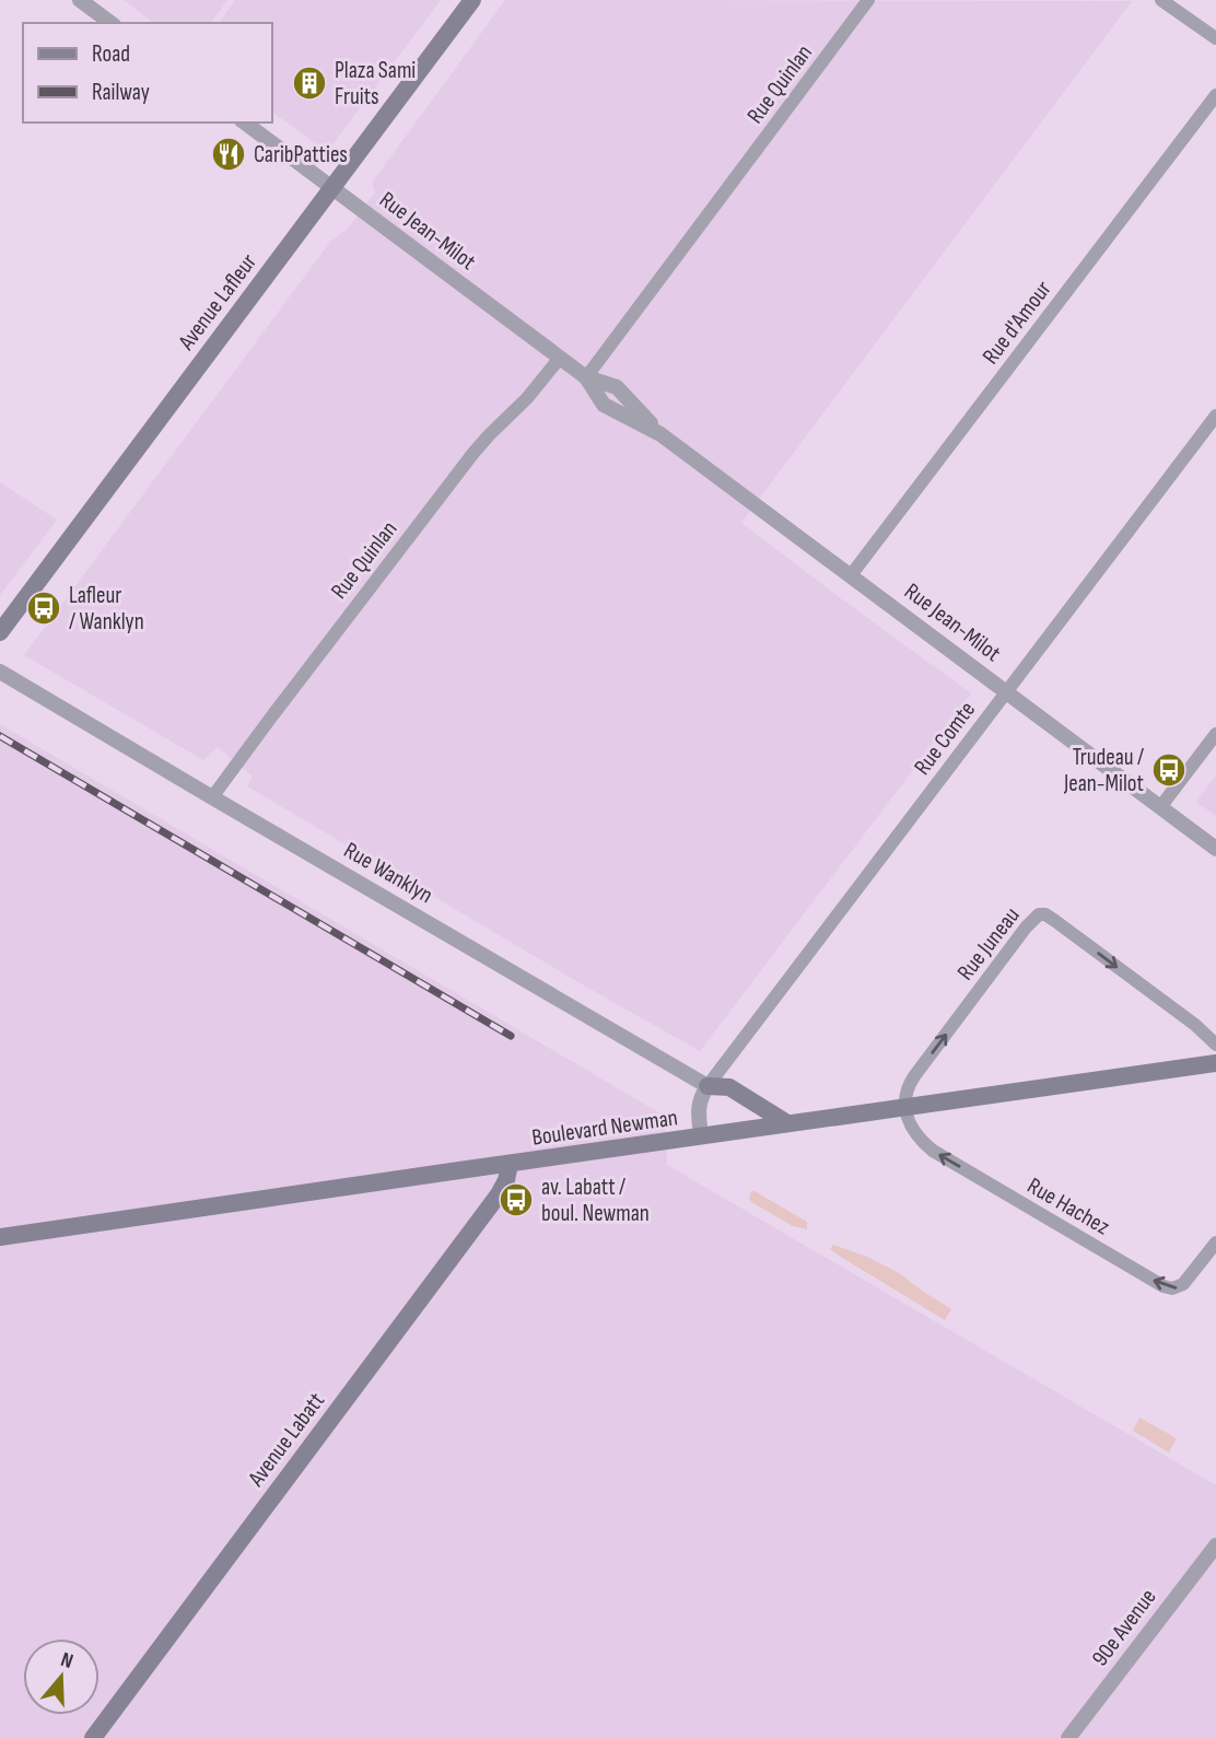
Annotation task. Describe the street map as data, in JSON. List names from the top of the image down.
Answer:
{
  "streets": {
    "main road": ["Avenue Lafleur", "Boulevard Newman", "Avenue Labatt"],
    "street": [
      "Rue Quinlan",
      "Rue Jean-Milot",
      "Rue d'Amour",
      "Rue Comte",
      "Rue Wanklyn",
      "Rue Juneau",
      "Rue Hachez",
      "90e Avenue"
    ]
  },
  "crossings": [
    ["Rue Quinlan", "Rue Jean-Milot"],
    ["Rue Quinlan", "Rue Wanklyn"],
    ["Rue Jean-Milot", "Avenue Lafleur"],
    ["Rue Jean-Milot", "Rue d'Amour"],
    ["Rue Jean-Milot", "Rue Comte"],
    ["Rue Comte", "Rue Wanklyn"],
    ["Rue Juneau", "Boulevard Newman"],
    ["Rue Juneau", "Rue Hachez"],
    ["Boulevard Newman", "Rue Hachez"],
    ["Boulevard Newman", "Avenue Labatt"]
  ],
  "one_way": ["Rue Hachez"],
  "places": {
    "building": ["Plaza Sami Fruits"],
    "restaurant": ["CaribPatties"],
    "bus stop": ["Lafleur / Wanklyn", "Trudeau / Jean-Milot", "av. Labatt / boul. Newman"]
  },
  "legend": ["Road", "Railway"],
  "north": "top"
}
